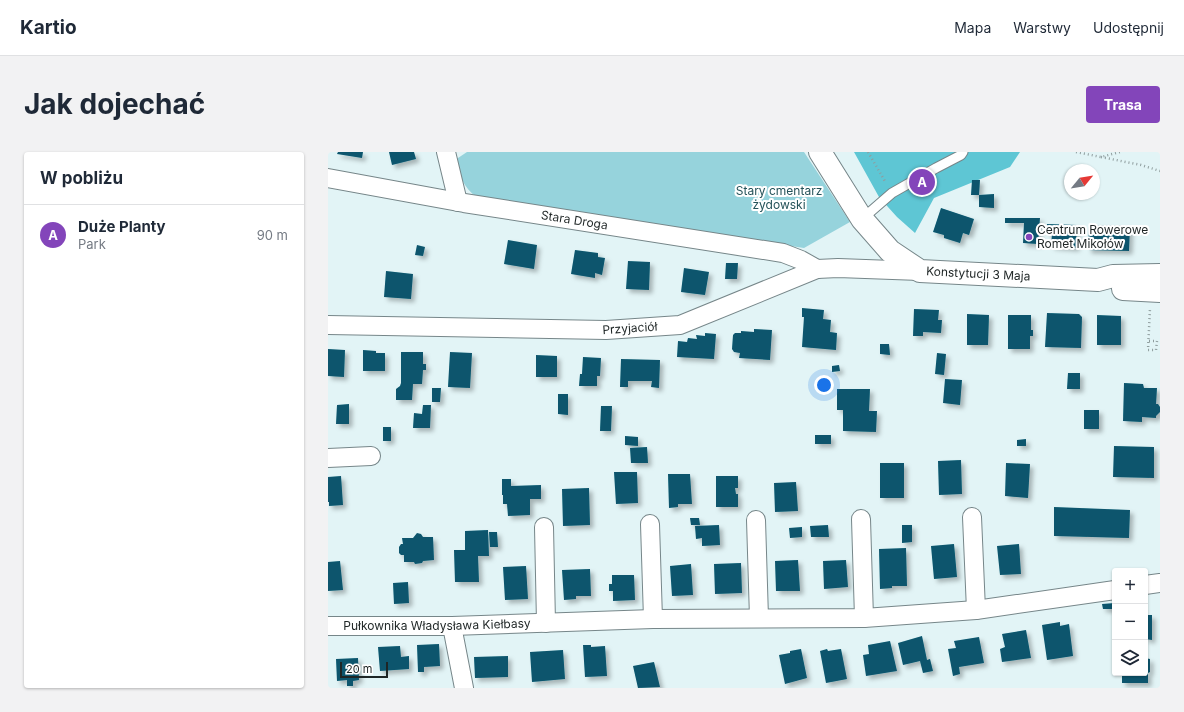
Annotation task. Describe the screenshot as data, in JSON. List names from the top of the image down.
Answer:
{
  "streets": {
    "street": [
      "Stara Droga",
      "Konstytucji 3 Maja",
      "Przyjaciół",
      "Pułkownika Władysława Kiełbasy"
    ]
  },
  "crossings": [
    ["Stara Droga", "Przyjaciół"],
    ["Konstytucji 3 Maja", "Przyjaciół"]
  ],
  "parks": ["Stary cmentarz żydowski"],
  "places": ["Centrum Rowerowe Romet Mikołów"],
  "scale_bar": "20 m",
  "north": "top right",
  "page": {
    "header": "Kartio",
    "nav": ["Mapa", "Warstwy", "Udostępnij"],
    "buttons": "Trasa",
    "title": "Jak dojechać",
    "heading": "W pobliżu",
    "pins": "A",
    "list": [
      {
        "mark": "A",
        "name": "Duże Planty",
        "note": "Park",
        "value": "90 m"
      }
    ],
    "map_buttons": ["+", "−"],
    "scale": "20 m"
  }
}
